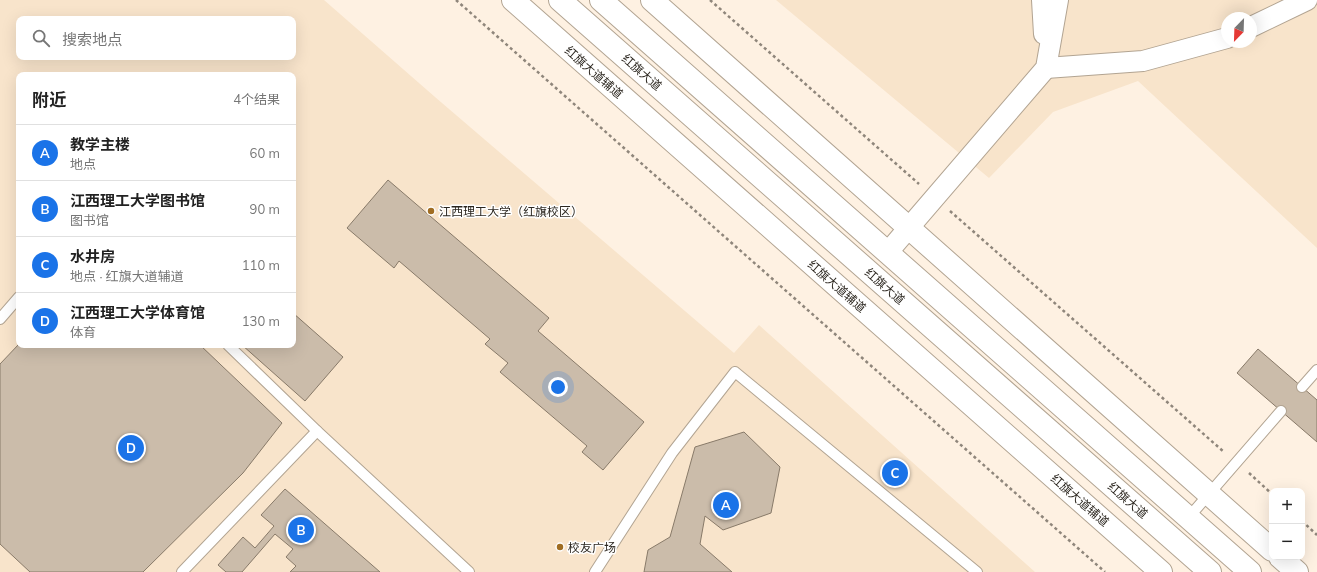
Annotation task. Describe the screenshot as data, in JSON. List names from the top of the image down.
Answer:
{
  "streets": {
    "main road": ["红旗大道辅道", "红旗大道"]
  },
  "places": ["江西理工大学（红旗校区）", "校友广场"],
  "north": "bottom left",
  "page": {
    "search": "搜索地点",
    "heading": ["附近", "4个结果"],
    "list": [
      {
        "mark": "A",
        "name": "教学主楼",
        "note": "地点",
        "value": "60 m"
      },
      {
        "mark": "B",
        "name": "江西理工大学图书馆",
        "note": "图书馆",
        "value": "90 m"
      },
      {
        "mark": "C",
        "name": "水井房",
        "note": "地点 · 红旗大道辅道",
        "value": "110 m"
      },
      {
        "mark": "D",
        "name": "江西理工大学体育馆",
        "note": "体育",
        "value": "130 m"
      }
    ],
    "pins": [
      "D",
      "C",
      "A",
      "B"
    ],
    "map_buttons": ["+", "−"]
  }
}
